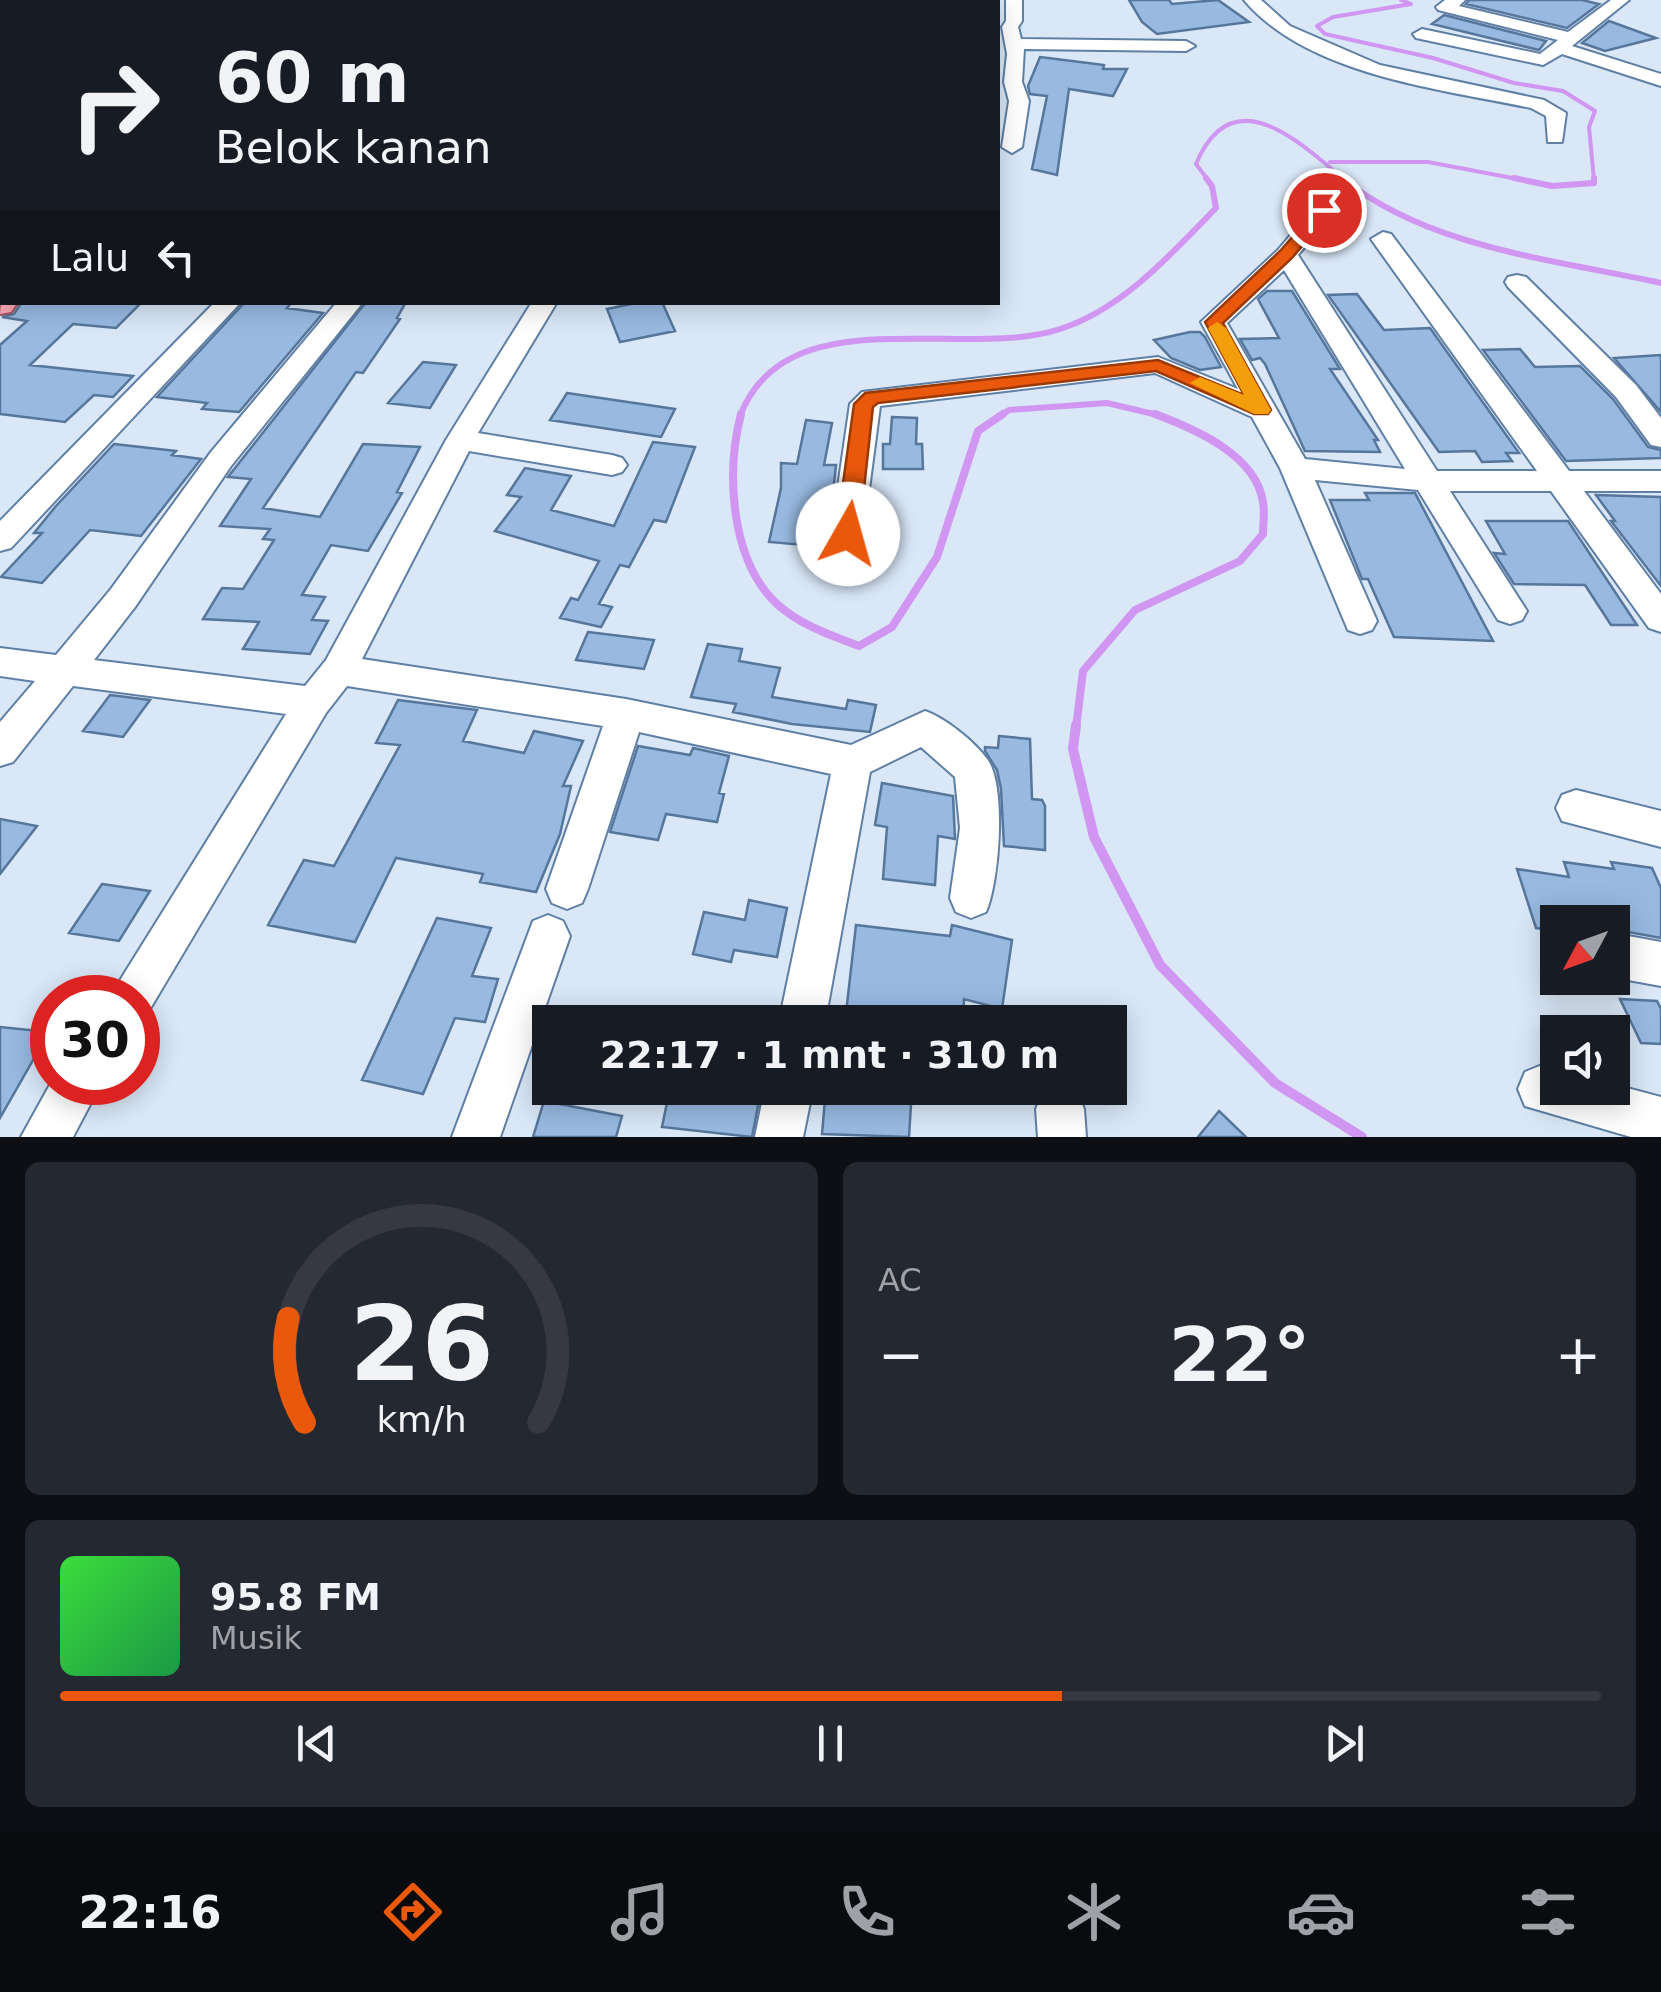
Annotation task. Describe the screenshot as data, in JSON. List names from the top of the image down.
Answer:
{
  "north": "bottom left",
  "page": {
    "turn": ["60 m", "Belok kanan"],
    "then": "Lalu",
    "limit": "30",
    "trip": "22:17 · 1 mnt · 310 m",
    "tile": "AC",
    "heat": ["−", "22°", "+"],
    "song": ["95.8 FM", "Musik"],
    "tabs": "22:16",
    "gauge": ["26", "km/h"]
  }
}
